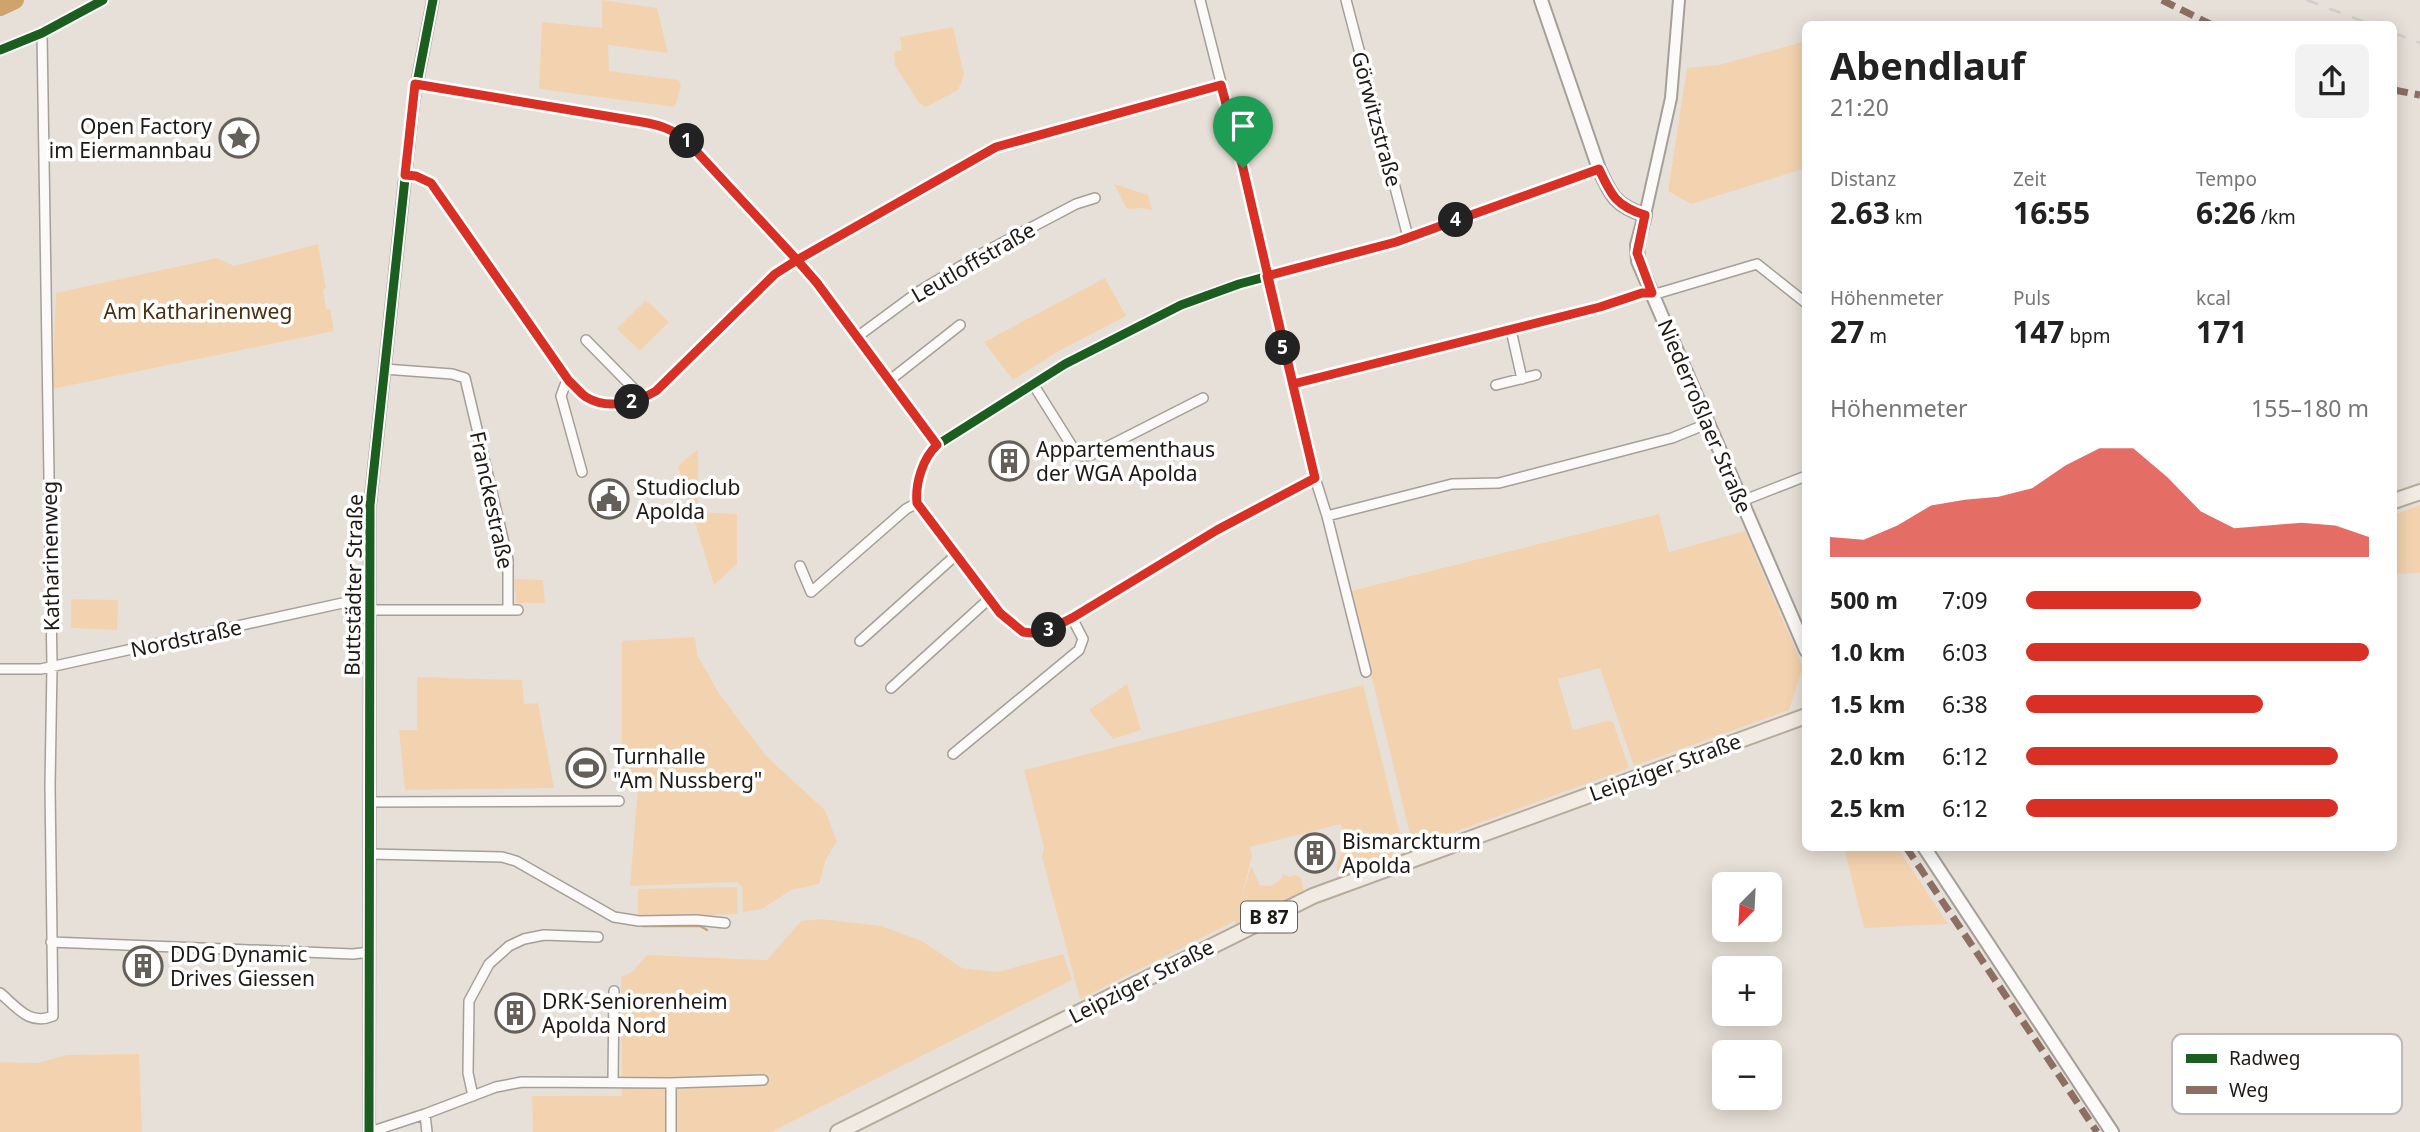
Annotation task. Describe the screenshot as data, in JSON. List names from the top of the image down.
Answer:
{
  "streets": {
    "main road": ["Niederroßlaer Straße", "Leipziger Straße", "B 87"],
    "street": [
      "Görwitzstraße",
      "Leutloffstraße",
      "Franckestraße",
      "Katharinenweg",
      "Buttstädter Straße",
      "Nordstraße"
    ]
  },
  "crossings": [
    ["Franckestraße", "Buttstädter Straße"],
    ["Katharinenweg", "Nordstraße"],
    ["Buttstädter Straße", "Nordstraße"]
  ],
  "parks": ["Am Katharinenweg"],
  "places": {
    "place": ["Open Factory im Eiermannbau"],
    "building": [
      "Appartementhaus der WGA Apolda",
      "Bismarckturm Apolda",
      "DDG Dynamic Drives Giessen",
      "DRK-Seniorenheim Apolda Nord"
    ],
    "public building": ["Studioclub Apolda"],
    "sports": ["Turnhalle \"Am Nussberg\""]
  },
  "legend": ["Radweg", "Weg"],
  "north": "bottom left",
  "page": {
    "heading": ["Abendlauf", "21:20"],
    "pins": [
      "1",
      "4",
      "5",
      "2",
      "3"
    ],
    "stats": [
      ["Distanz", "2.63 km"],
      ["Zeit", "16:55"],
      ["Tempo", "6:26 /km"],
      ["Höhenmeter", "27 m"],
      ["Puls", "147 bpm"],
      ["kcal", "171"]
    ],
    "chart": ["Höhenmeter", "155–180 m"],
    "list": [
      {
        "name": "500 m",
        "note": "7:09"
      },
      {
        "name": "1.0 km",
        "note": "6:03"
      },
      {
        "name": "1.5 km",
        "note": "6:38"
      },
      {
        "name": "2.0 km",
        "note": "6:12"
      },
      {
        "name": "2.5 km",
        "note": "6:12"
      }
    ],
    "map_buttons": ["+", "−"]
  }
}
